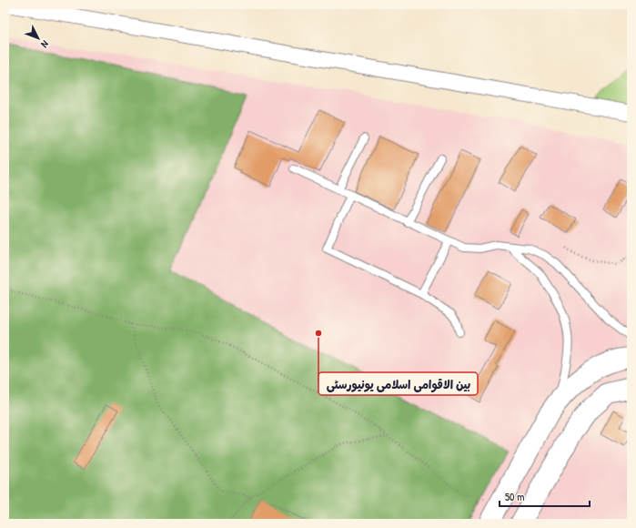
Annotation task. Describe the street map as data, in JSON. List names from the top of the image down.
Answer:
{
  "places": ["بین الاقوامی اسلامی یونیورسٹی"],
  "scale_bar": "50 m",
  "north": "bottom right"
}
